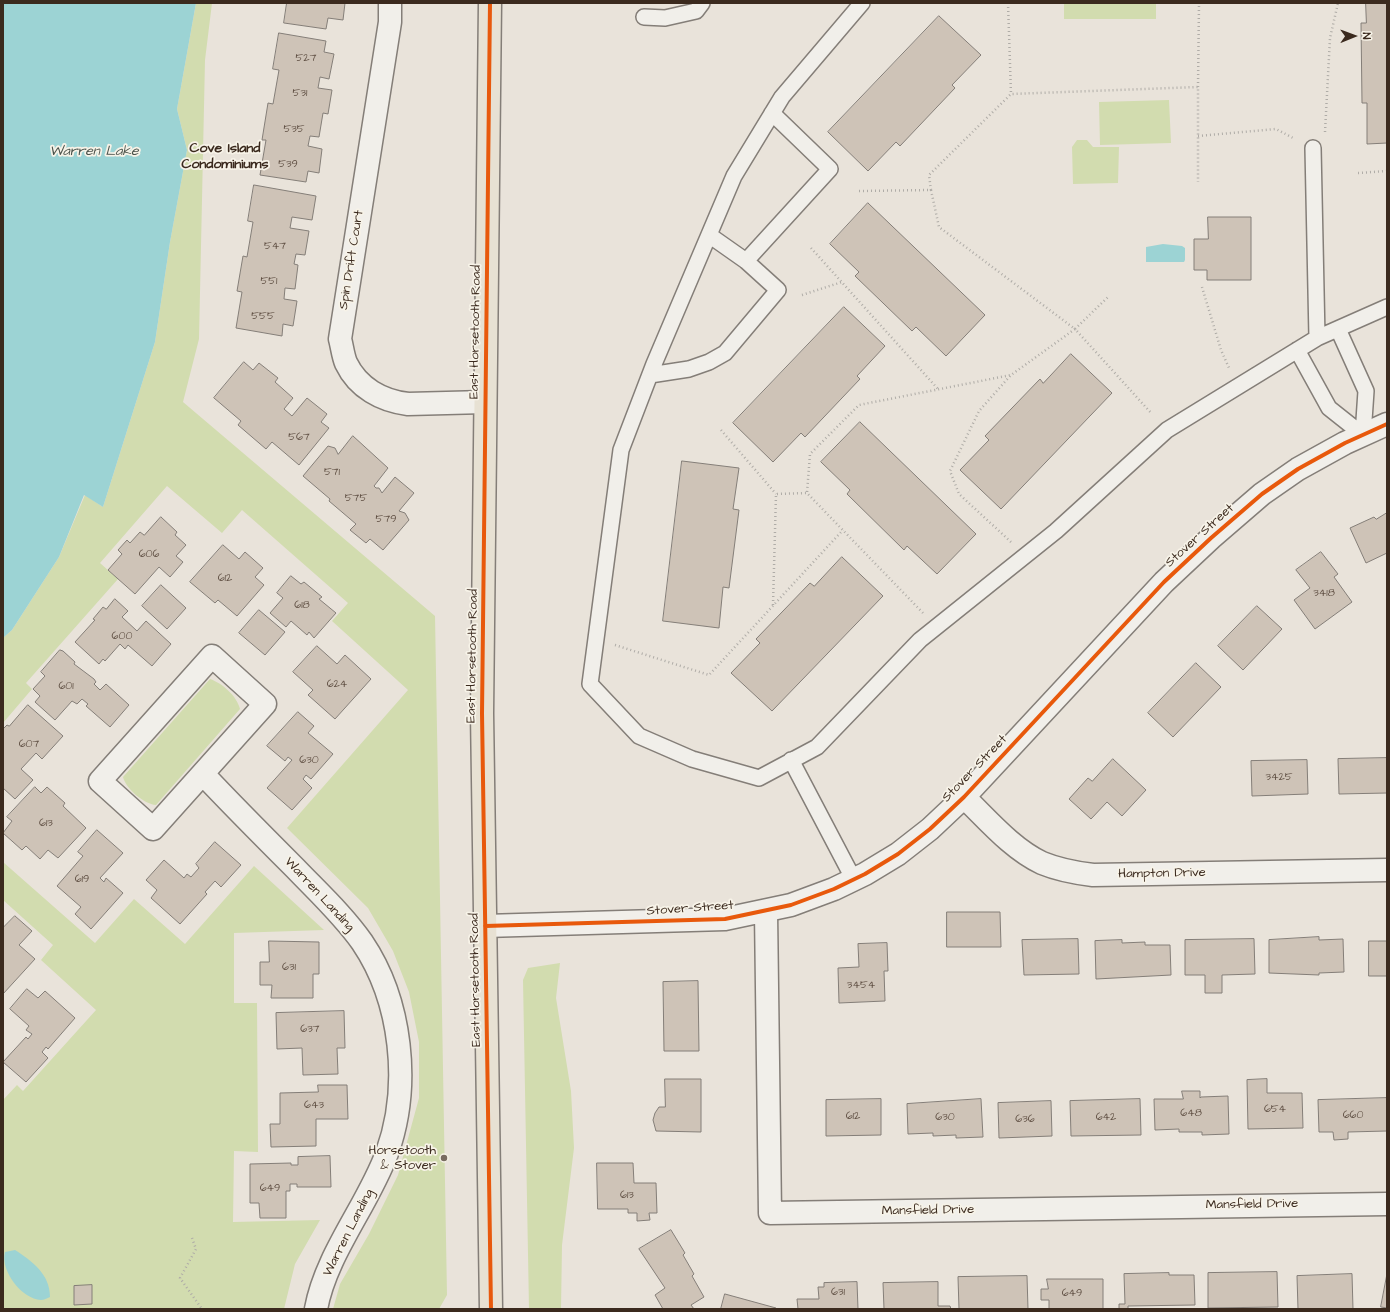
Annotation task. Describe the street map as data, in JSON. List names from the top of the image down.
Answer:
{
  "streets": {
    "main road": ["East Horsetooth Road"],
    "street": [
      "Spin Drift Court",
      "Stover Street",
      "Hampton Drive",
      "Warren Landing",
      "Mansfield Drive"
    ]
  },
  "crossings": [
    ["Spin Drift Court", "East Horsetooth Road"],
    ["East Horsetooth Road", "Stover Street"],
    ["Stover Street", "Hampton Drive"],
    ["Stover Street", "Mansfield Drive"]
  ],
  "districts": ["Cove Island Condominiums"],
  "water": ["Warren Lake"],
  "places": ["Horsetooth & Stover"],
  "house_numbers": [
    "527",
    "531",
    "535",
    "539",
    "547",
    "551",
    "555",
    "567",
    "571",
    "575",
    "579",
    "606",
    "612",
    "3418",
    "618",
    "600",
    "624",
    "601",
    "607",
    "630",
    "3425",
    "613",
    "619",
    "631",
    "3454",
    "637",
    "643",
    "654",
    "648",
    "660",
    "612",
    "630",
    "642",
    "636",
    "649",
    "613",
    "631",
    "649"
  ],
  "north": "right"
}
